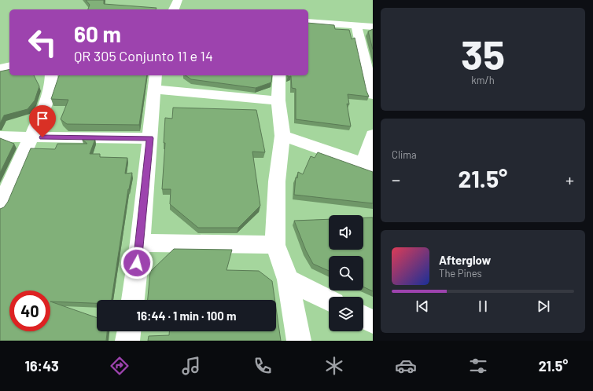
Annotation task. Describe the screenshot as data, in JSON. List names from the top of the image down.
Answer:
{
  "page": {
    "tile": [
      ["35", "km/h"],
      "Clima"
    ],
    "turn": ["60 m", "QR 305 Conjunto 11 e 14"],
    "heat": ["−", "21.5°", "+"],
    "song": ["Afterglow", "The Pines"],
    "limit": "40",
    "trip": "16:44 · 1 min · 100 m",
    "tabs": ["16:43", "21.5°"]
  }
}
